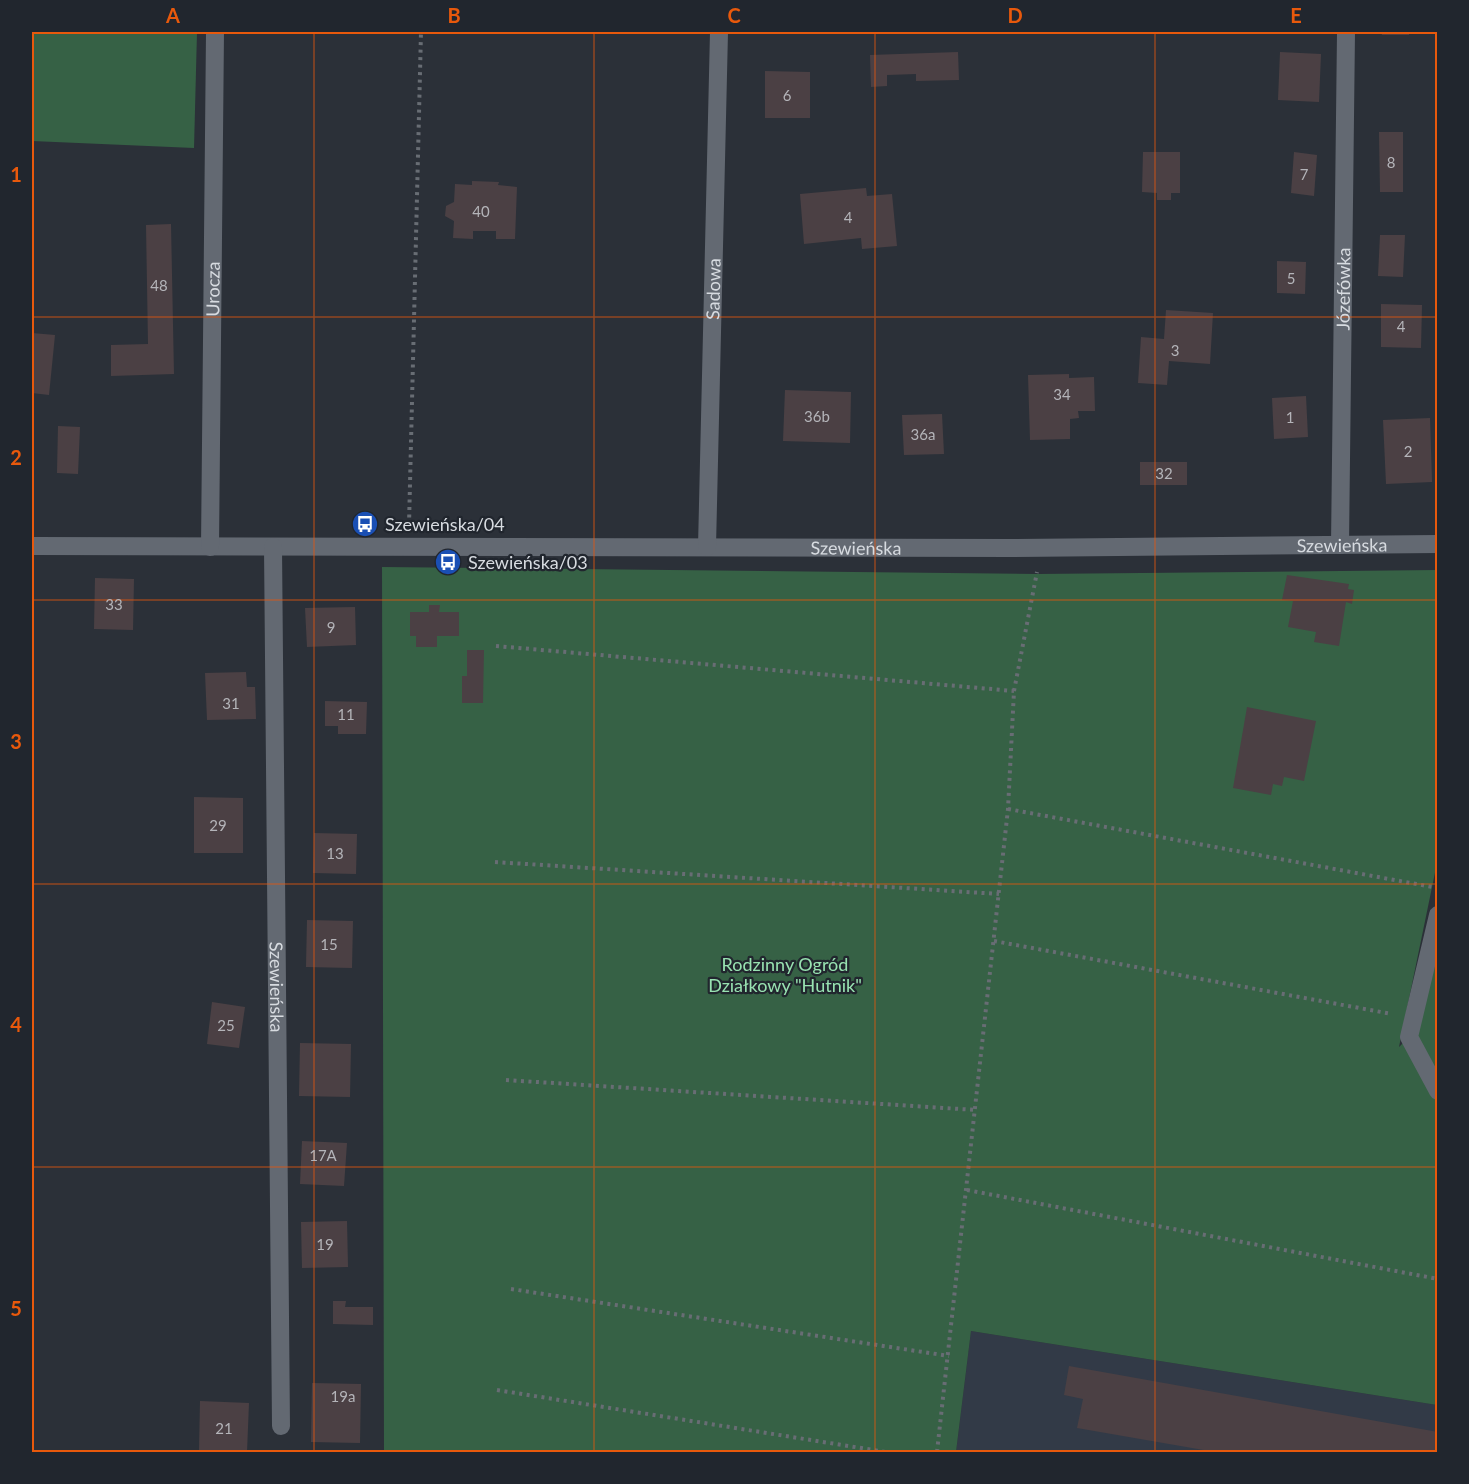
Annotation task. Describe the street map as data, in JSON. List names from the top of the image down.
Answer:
{
  "streets": {
    "street": [
      "Józefówka",
      "Urocza",
      "Sadowa",
      "Szewieńska"
    ]
  },
  "crossings": [
    ["Józefówka", "Szewieńska"],
    ["Urocza", "Szewieńska"],
    ["Sadowa", "Szewieńska"]
  ],
  "parks": ["Rodzinny Ogród Działkowy \"Hutnik\""],
  "places": {
    "bus stop": ["Szewieńska/04", "Szewieńska/03"]
  },
  "house_numbers": [
    "6",
    "8",
    "7",
    "40",
    "4",
    "5",
    "48",
    "4",
    "3",
    "34",
    "36b",
    "1",
    "36a",
    "2",
    "32",
    "33",
    "9",
    "31",
    "11",
    "29",
    "13",
    "15",
    "25",
    "17A",
    "19",
    "19a",
    "21"
  ],
  "grid": {
    "columns": [
      "A",
      "B",
      "C",
      "D",
      "E"
    ],
    "rows": [
      "1",
      "2",
      "3",
      "4",
      "5"
    ]
  }
}
